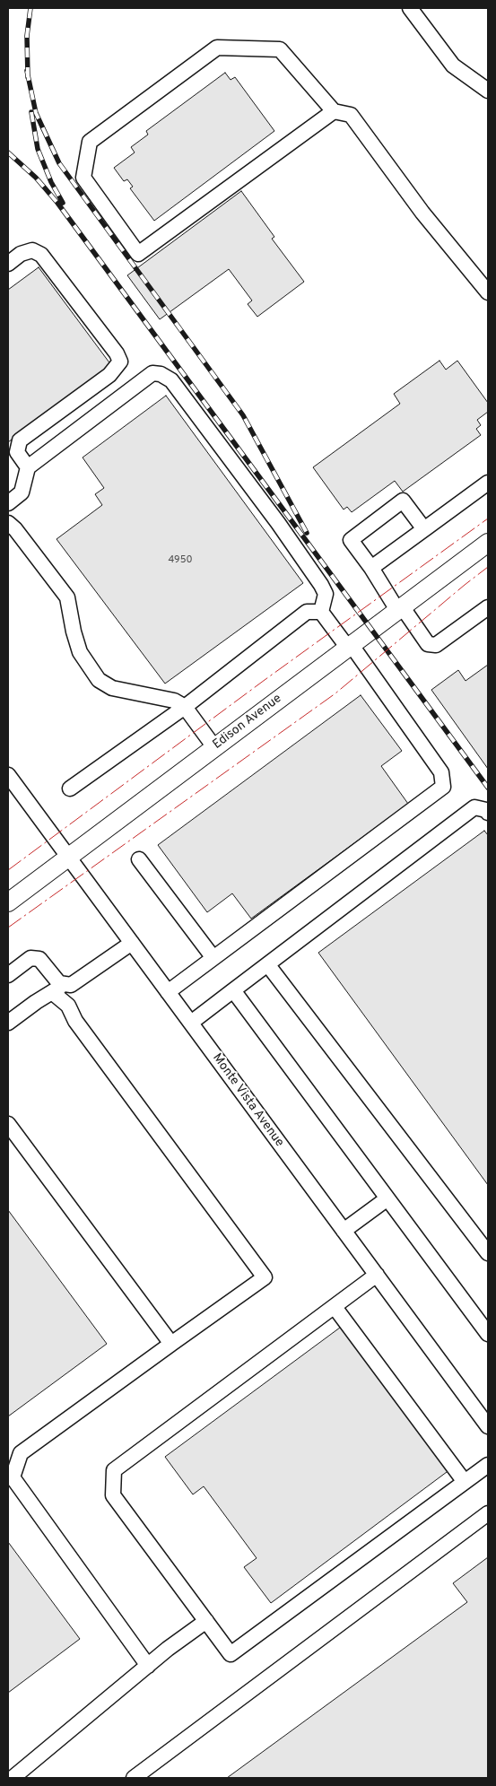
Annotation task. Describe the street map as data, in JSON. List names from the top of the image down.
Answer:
{
  "streets": {
    "main road": ["Edison Avenue"],
    "street": ["Monte Vista Avenue"]
  },
  "crossings": [
    ["Edison Avenue", "Monte Vista Avenue"]
  ],
  "house_numbers": ["4950"]
}
